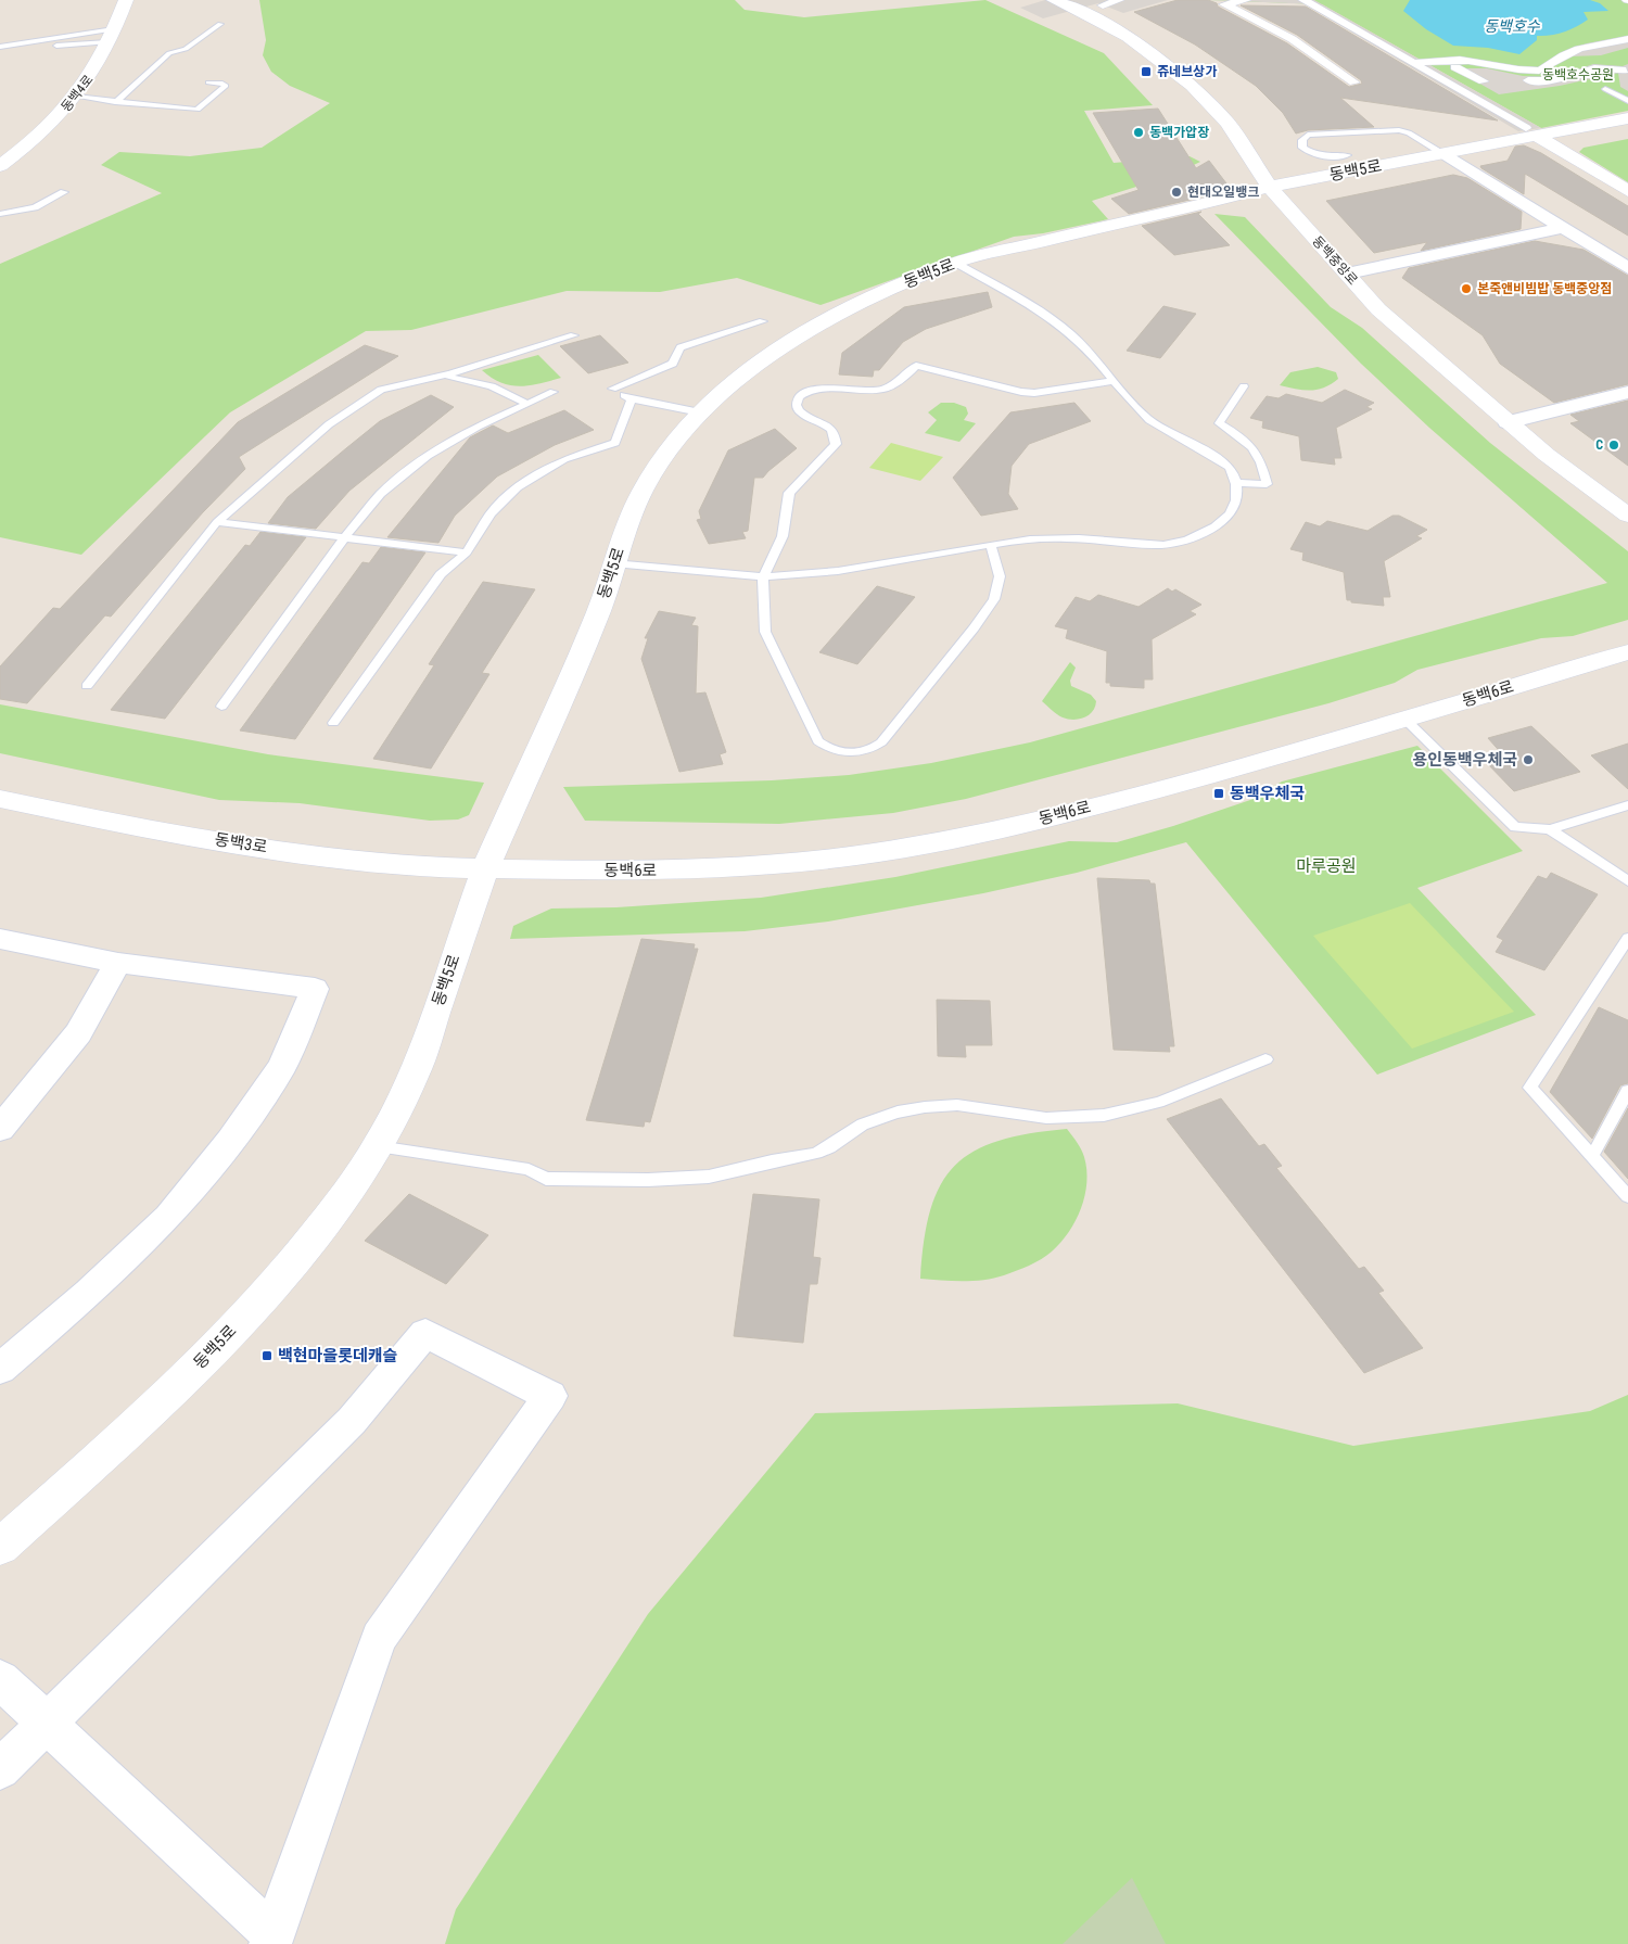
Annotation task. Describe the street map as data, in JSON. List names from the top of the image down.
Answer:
{
  "streets": {
    "street": [
      "동백4로",
      "동백5로",
      "동백중앙로",
      "동백6로",
      "동백3로"
    ]
  },
  "crossings": [
    ["동백5로", "동백중앙로"],
    ["동백5로", "동백6로"],
    ["동백5로", "동백3로"],
    ["동백6로", "동백3로"]
  ],
  "water": ["동백호수"],
  "parks": ["동백호수공원", "마루공원"],
  "places": {
    "transit": ["쥬네브상가", "동백우체국", "백현마을롯데캐슬"],
    "other": [
      "동백가압장",
      "현대오일뱅크",
      "본죽앤비빔밥 동백중앙점",
      "C",
      "용인동백우체국"
    ]
  }
}
